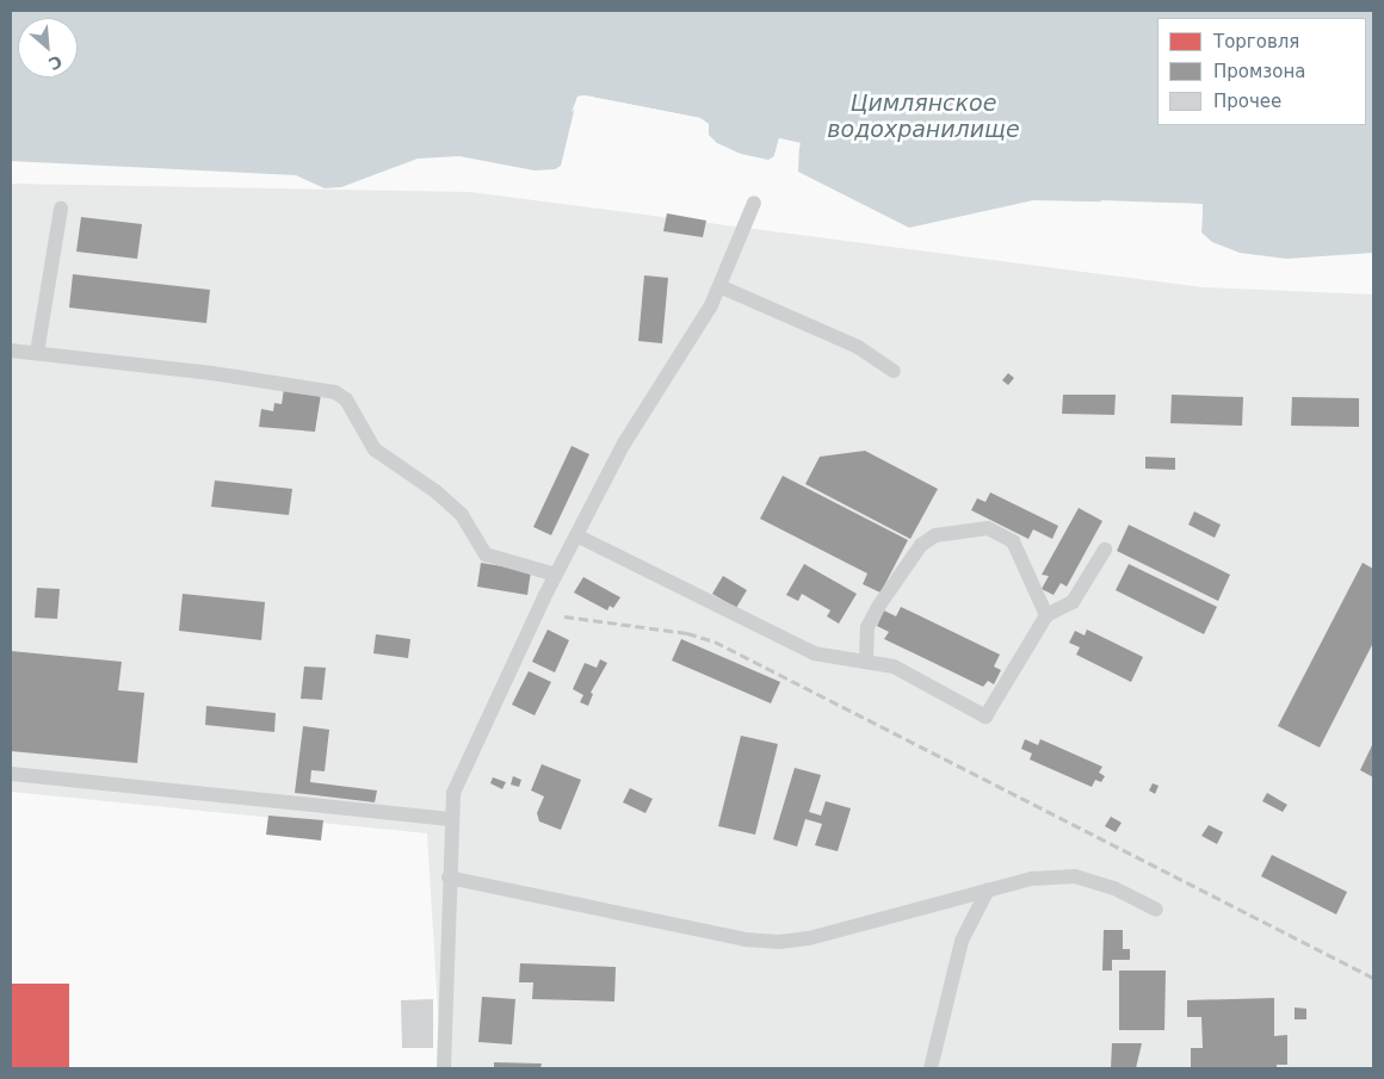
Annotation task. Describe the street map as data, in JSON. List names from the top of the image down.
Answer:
{
  "water": ["Цимлянское водохранилище"],
  "legend": ["Торговля", "Промзона", "Прочее"],
  "north": "bottom right"
}
